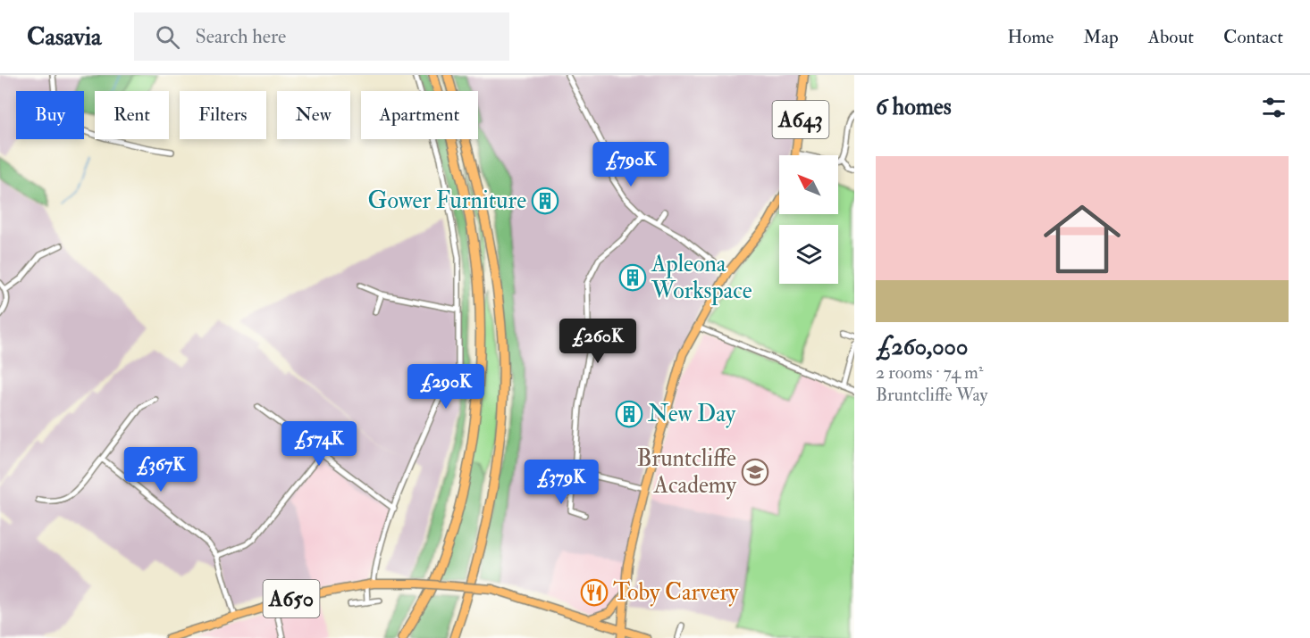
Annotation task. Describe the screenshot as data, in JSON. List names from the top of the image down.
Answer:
{
  "streets": {
    "main road": ["A643", "A650"]
  },
  "places": {
    "building": ["Gower Furniture", "Apleona Workspace", "New Day"],
    "school or university": ["Bruntcliffe Academy"],
    "restaurant": ["Toby Carvery"]
  },
  "north": "top left",
  "page": {
    "header": "Casavia",
    "search": "Search here",
    "nav": [
      "Home",
      "Map",
      "About",
      "Contact"
    ],
    "heading": "6 homes",
    "chip": [
      "Buy",
      "Rent",
      "Filters",
      "New",
      "Apartment"
    ],
    "list": [
      {
        "name": "£260,000",
        "note": "2 rooms · 74 m² · Bruntcliffe Way"
      }
    ],
    "price": [
      "£790K",
      "£260K",
      "£290K",
      "£574K",
      "£367K",
      "£379K"
    ]
  }
}
